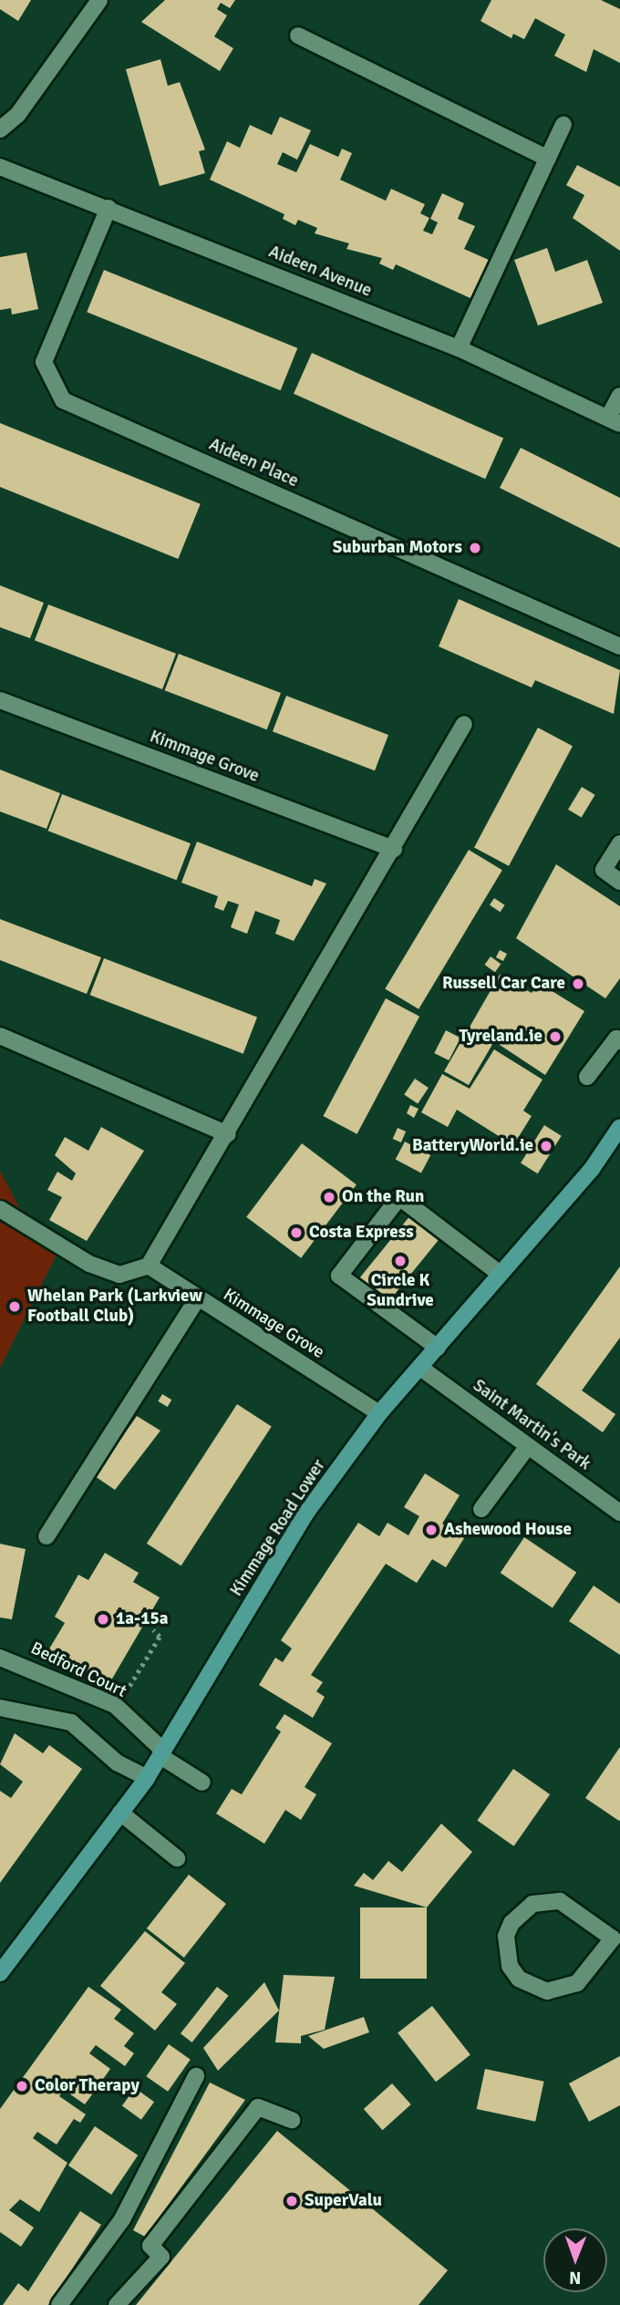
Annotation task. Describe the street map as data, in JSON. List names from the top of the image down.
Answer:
{
  "streets": {
    "main road": ["Kimmage Road Lower"],
    "street": [
      "Aideen Avenue",
      "Aideen Place",
      "Kimmage Grove",
      "Saint Martin's Park",
      "Bedford Court"
    ]
  },
  "crossings": [
    ["Aideen Avenue", "Aideen Place"],
    ["Kimmage Grove", "Kimmage Road Lower"],
    ["Saint Martin's Park", "Kimmage Road Lower"],
    ["Kimmage Road Lower", "Bedford Court"]
  ],
  "places": [
    "Suburban Motors",
    "Russell Car Care",
    "Tyreland.ie",
    "BatteryWorld.ie",
    "On the Run",
    "Costa Express",
    "Circle K Sundrive",
    "Whelan Park (Larkview Football Club)",
    "Ashewood House",
    "1a-15a",
    "Color Therapy",
    "SuperValu"
  ],
  "north": "bottom"
}
